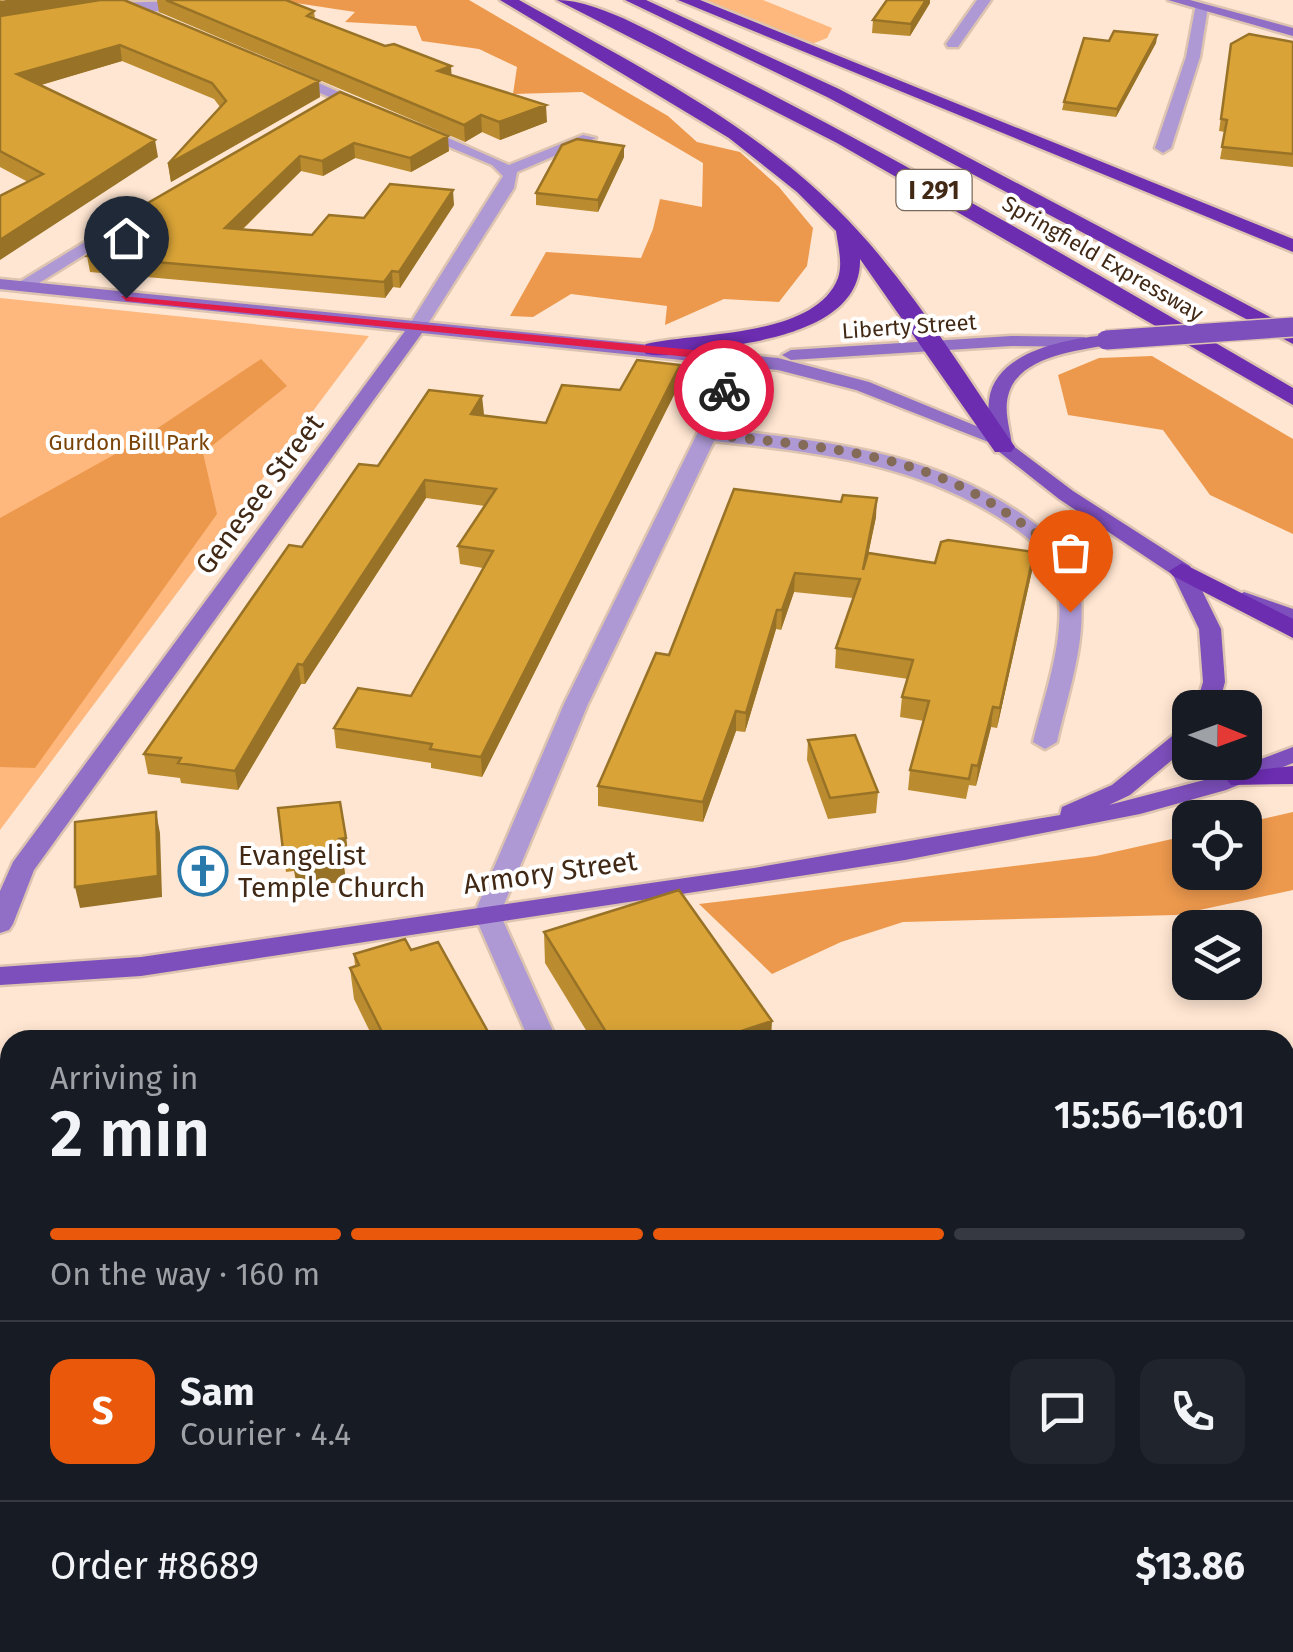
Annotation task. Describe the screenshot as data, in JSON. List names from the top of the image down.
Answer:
{
  "streets": {
    "highway": ["I 291", "Springfield Expressway"],
    "main road": ["Liberty Street", "Genesee Street", "Armory Street"]
  },
  "crossings": [
    ["Liberty Street", "Genesee Street"]
  ],
  "parks": ["Gurdon Bill Park"],
  "places": {
    "church": ["Evangelist Temple Church"]
  },
  "north": "right",
  "page": {
    "heading": ["2 min", "Arriving in", "15:56–16:01"],
    "panel": [
      "Sam",
      "Courier · 4.4",
      "Order #8689",
      "$13.86"
    ],
    "bar": "On the way · 160 m",
    "round": "S"
  }
}
